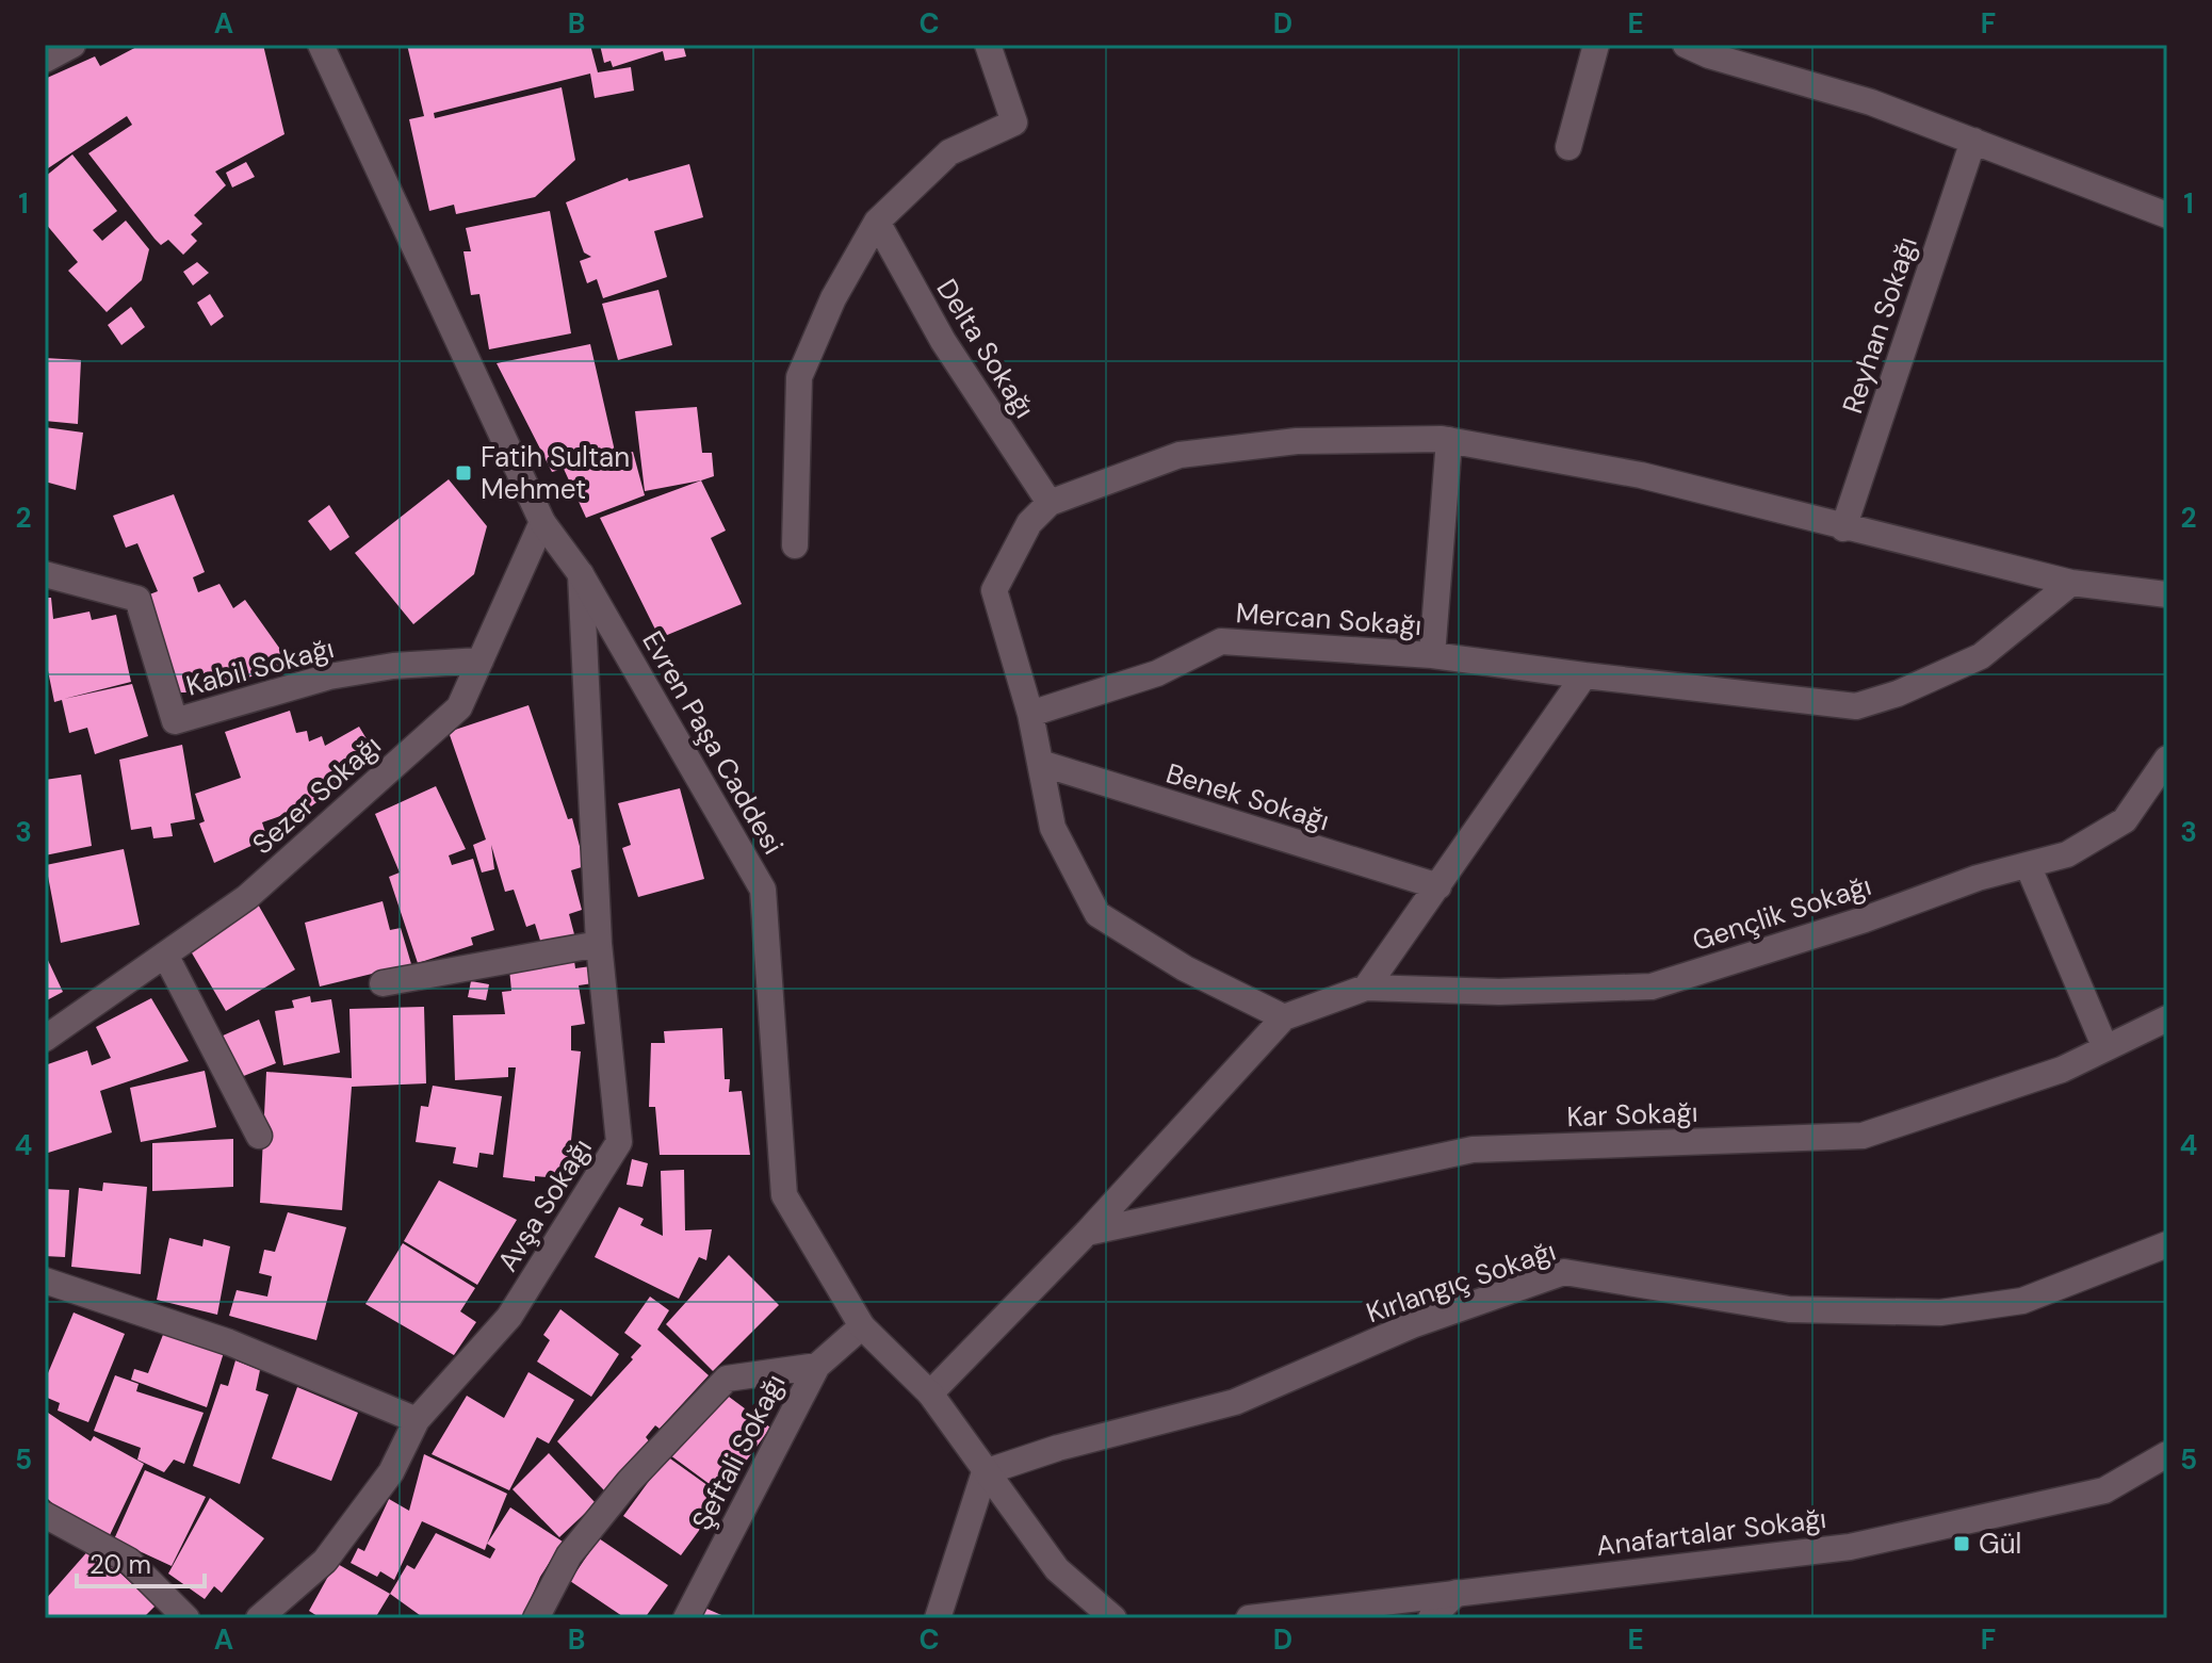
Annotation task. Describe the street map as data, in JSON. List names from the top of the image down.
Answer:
{
  "streets": {
    "street": [
      "Reyhan Sokağı",
      "Delta Sokağı",
      "Mercan Sokağı",
      "Kabil Sokağı",
      "Evren Paşa Caddesi",
      "Sezer Sokağı",
      "Benek Sokağı",
      "Gençlik Sokağı",
      "Kar Sokağı",
      "Avşa Sokağı",
      "Kırlangıç Sokağı",
      "Şeftali Sokağı",
      "Anafartalar Sokağı"
    ]
  },
  "crossings": [
    ["Kabil Sokağı", "Sezer Sokağı"],
    ["Evren Paşa Caddesi", "Sezer Sokağı"],
    ["Evren Paşa Caddesi", "Avşa Sokağı"],
    ["Evren Paşa Caddesi", "Kırlangıç Sokağı"],
    ["Evren Paşa Caddesi", "Şeftali Sokağı"]
  ],
  "places": {
    "transit": ["Fatih Sultan Mehmet", "Gül"]
  },
  "scale_bar": "20 m",
  "grid": {
    "columns": [
      "A",
      "B",
      "C",
      "D",
      "E",
      "F"
    ],
    "rows": [
      "1",
      "2",
      "3",
      "4",
      "5"
    ]
  }
}
